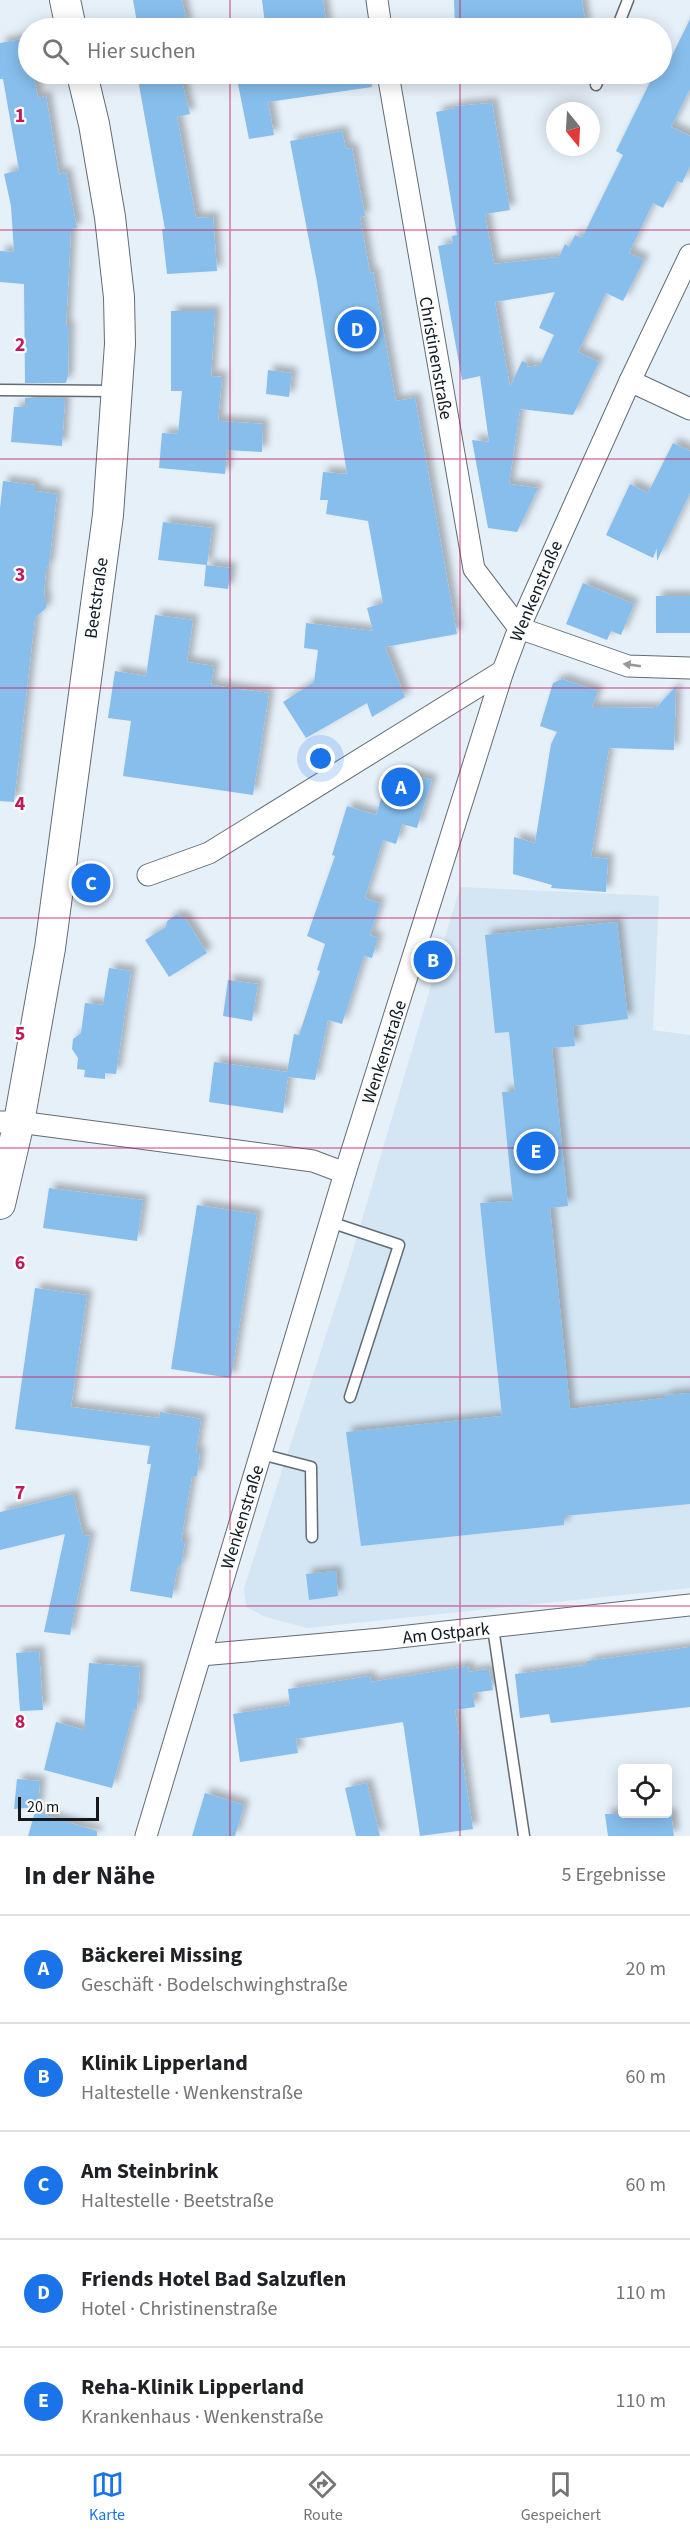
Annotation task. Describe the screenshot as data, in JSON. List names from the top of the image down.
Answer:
{
  "streets": {
    "main road": ["Beetstraße"],
    "street": ["Christinenstraße", "Wenkenstraße", "Am Ostpark"]
  },
  "crossings": [
    ["Christinenstraße", "Wenkenstraße"],
    ["Wenkenstraße", "Am Ostpark"]
  ],
  "scale_bar": "20 m",
  "north": "bottom",
  "page": {
    "search": "Hier suchen",
    "pins": [
      "D",
      "A",
      "C",
      "B",
      "E"
    ],
    "scale": "20 m",
    "heading": ["In der Nähe", "5 Ergebnisse"],
    "list": [
      {
        "mark": "A",
        "name": "Bäckerei Missing",
        "note": "Geschäft · Bodelschwinghstraße",
        "value": "20 m"
      },
      {
        "mark": "B",
        "name": "Klinik Lipperland",
        "note": "Haltestelle · Wenkenstraße",
        "value": "60 m"
      },
      {
        "mark": "C",
        "name": "Am Steinbrink",
        "note": "Haltestelle · Beetstraße",
        "value": "60 m"
      },
      {
        "mark": "D",
        "name": "Friends Hotel Bad Salzuflen",
        "note": "Hotel · Christinenstraße",
        "value": "110 m"
      },
      {
        "mark": "E",
        "name": "Reha-Klinik Lipperland",
        "note": "Krankenhaus · Wenkenstraße",
        "value": "110 m"
      }
    ],
    "nav": ["Karte", "Route", "Gespeichert"]
  },
  "grid": {
    "rows": [
      "1",
      "2",
      "3",
      "4",
      "5",
      "6",
      "7",
      "8"
    ]
  }
}
